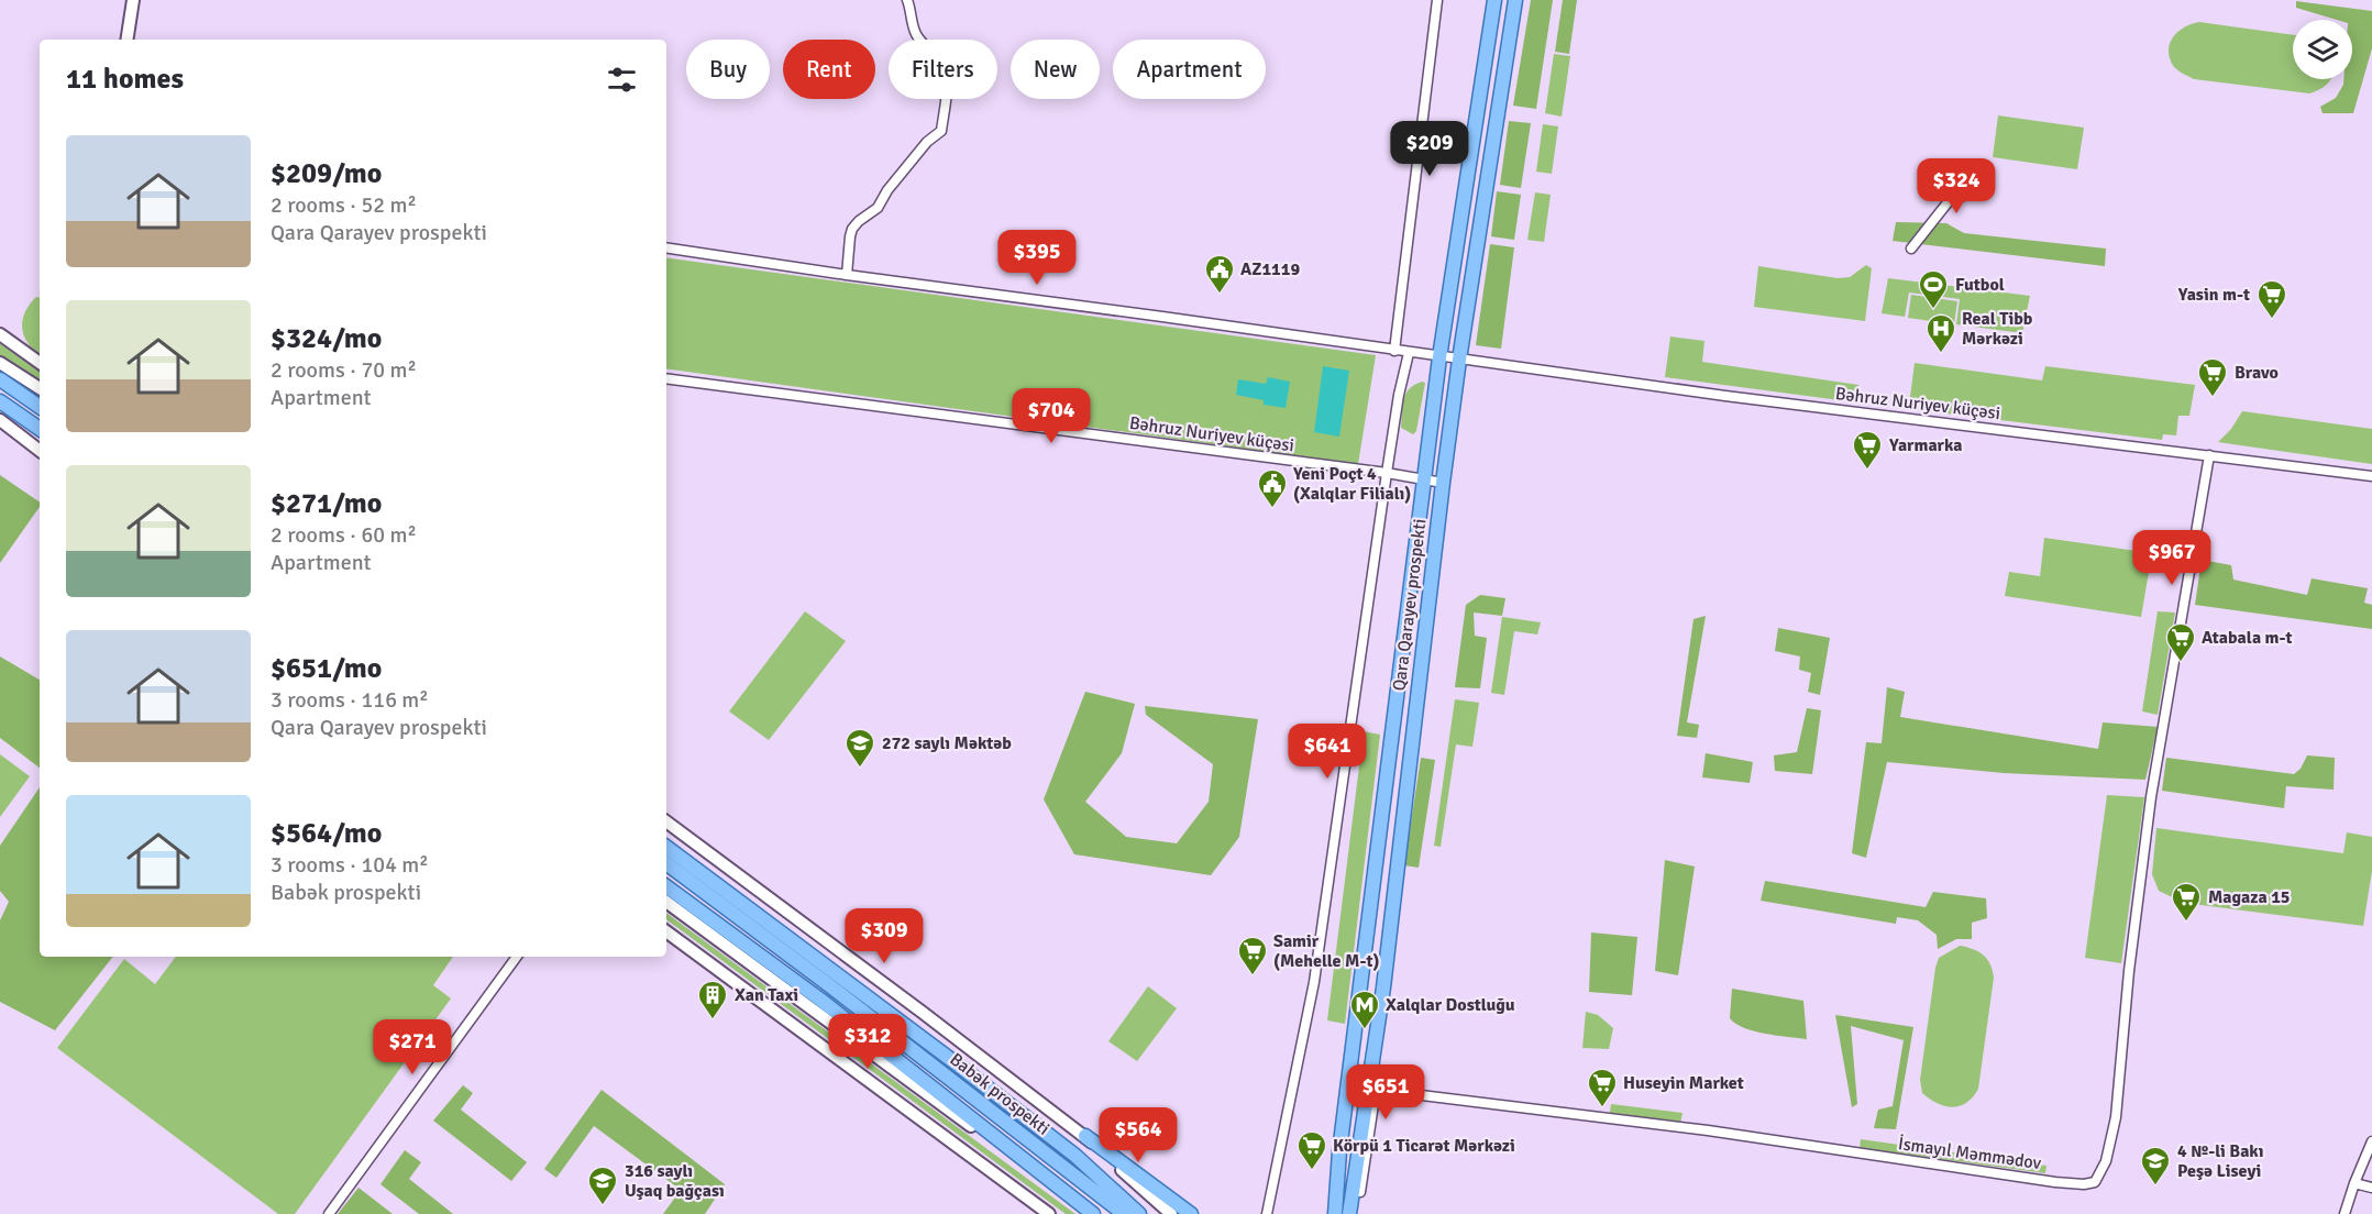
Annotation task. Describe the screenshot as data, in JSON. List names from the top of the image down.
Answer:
{
  "streets": {
    "main road": ["Qara Qarayev prospekti", "Babək prospekti"],
    "street": ["Bəhruz Nuriyev küçəsi", "İsmayıl Məmmədov"]
  },
  "crossings": [
    ["Bəhruz Nuriyev küçəsi", "Qara Qarayev prospekti"],
    ["Bəhruz Nuriyev küçəsi", "İsmayıl Məmmədov"]
  ],
  "places": {
    "public building": ["AZ1119", "Yeni Poçt 4 (Xalqlar Filialı)"],
    "sports": ["Futbol"],
    "supermarket": [
      "Yasin m-t",
      "Bravo",
      "Yarmarka",
      "Atabala m-t",
      "Magaza 15",
      "Samir (Mehelle M-t)",
      "Huseyin Market",
      "Körpü 1 Ticarət Mərkəzi"
    ],
    "hospital": ["Real Tibb Mərkəzi"],
    "school or university": ["272 saylı Məktəb", "4 №-li Bakı Peşə Liseyi", "316 saylı Uşaq bağçası"],
    "building": ["Xan Taxi"],
    "metro station": ["Xalqlar Dostluğu"]
  },
  "page": {
    "chip": [
      "Buy",
      "Rent",
      "Filters",
      "New",
      "Apartment"
    ],
    "heading": "11 homes",
    "list": [
      {
        "name": "$209/mo",
        "note": "2 rooms · 52 m² · Qara Qarayev prospekti"
      },
      {
        "name": "$324/mo",
        "note": "2 rooms · 70 m² · Apartment"
      },
      {
        "name": "$271/mo",
        "note": "2 rooms · 60 m² · Apartment"
      },
      {
        "name": "$651/mo",
        "note": "3 rooms · 116 m² · Qara Qarayev prospekti"
      },
      {
        "name": "$564/mo",
        "note": "3 rooms · 104 m² · Babək prospekti"
      }
    ],
    "price": [
      "$209",
      "$324",
      "$395",
      "$704",
      "$967",
      "$641",
      "$309",
      "$312",
      "$271",
      "$651",
      "$564"
    ]
  }
}
